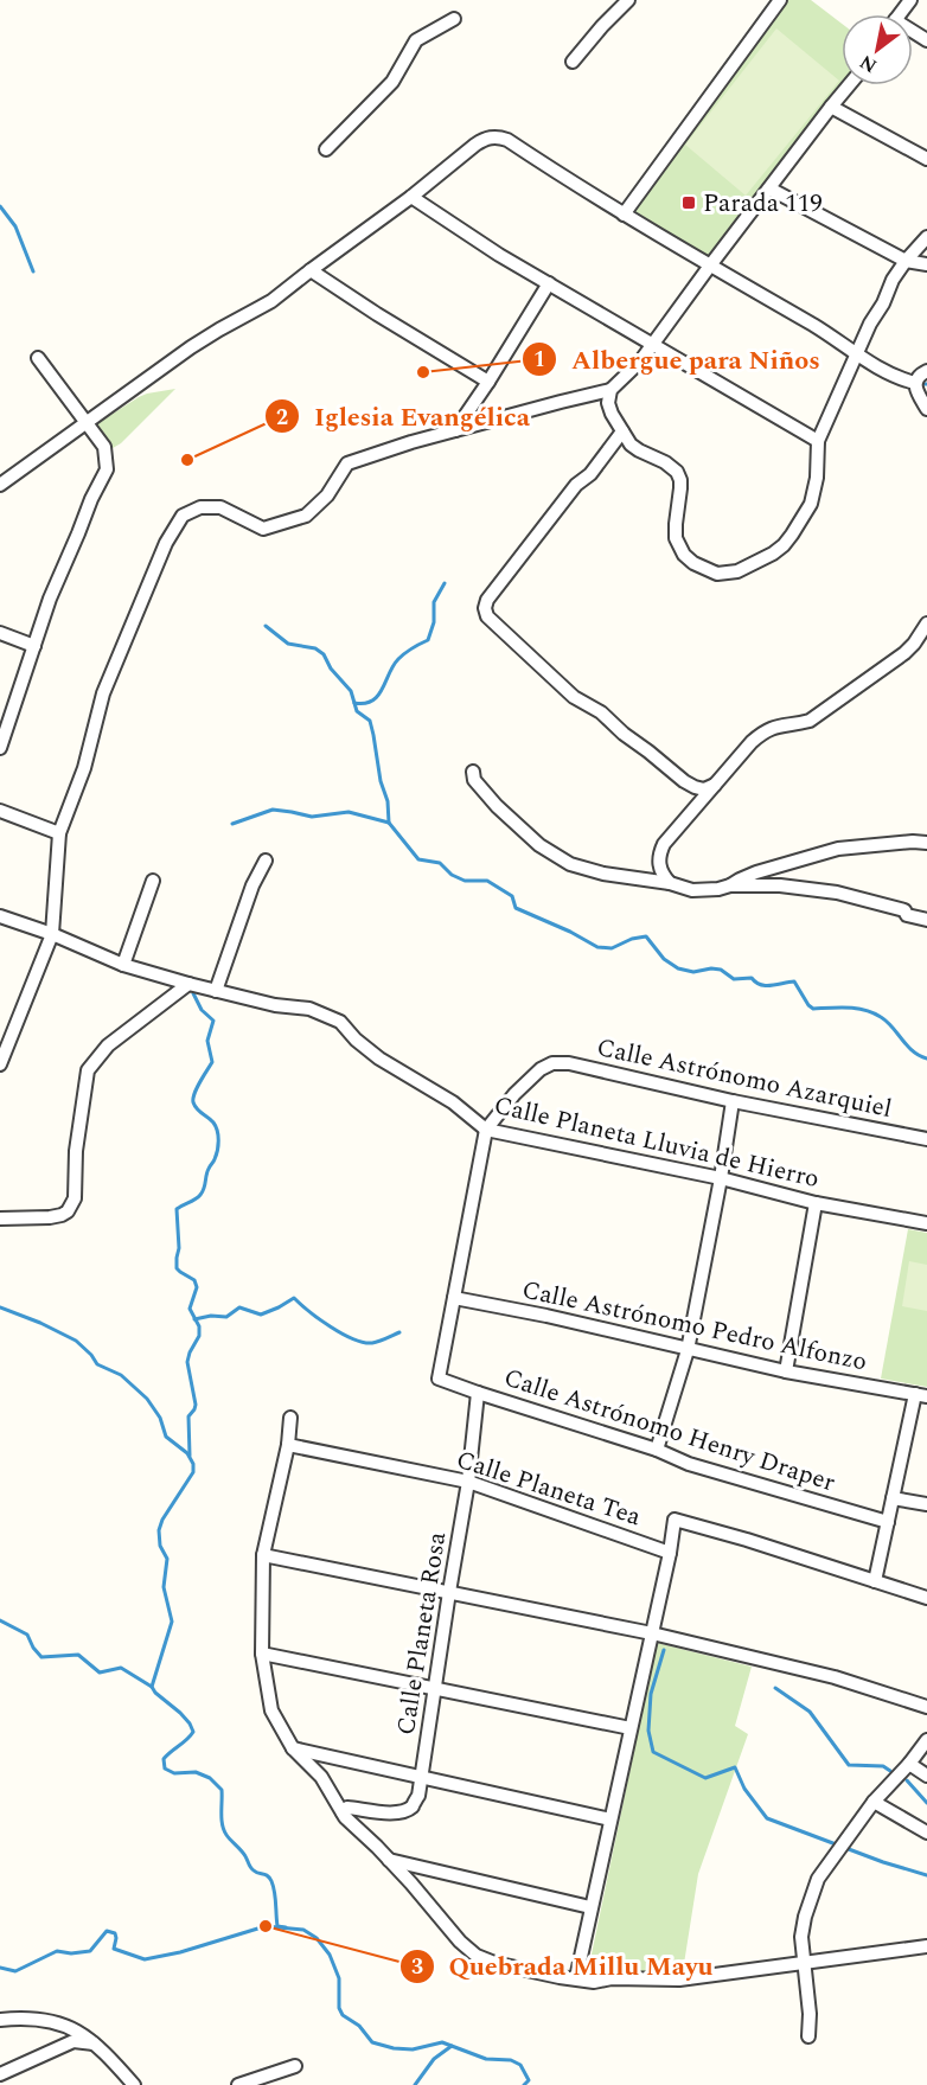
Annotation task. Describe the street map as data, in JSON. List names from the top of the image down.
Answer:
{
  "streets": {
    "street": [
      "Calle Astrónomo Azarquiel",
      "Calle Planeta Lluvia de Hierro",
      "Calle Astrónomo Pedro Alfonzo",
      "Calle Astrónomo Henry Draper",
      "Calle Planeta Tea",
      "Calle Planeta Rosa"
    ]
  },
  "crossings": [
    ["Calle Astrónomo Azarquiel", "Calle Planeta Lluvia de Hierro"],
    ["Calle Astrónomo Pedro Alfonzo", "Calle Astrónomo Henry Draper"],
    ["Calle Astrónomo Henry Draper", "Calle Planeta Rosa"],
    ["Calle Planeta Tea", "Calle Planeta Rosa"]
  ],
  "places": {
    "transit": ["Parada 119"],
    "other": ["Albergue para Niños", "Iglesia Evangélica", "Quebrada Millu Mayu"]
  },
  "north": "bottom left"
}
